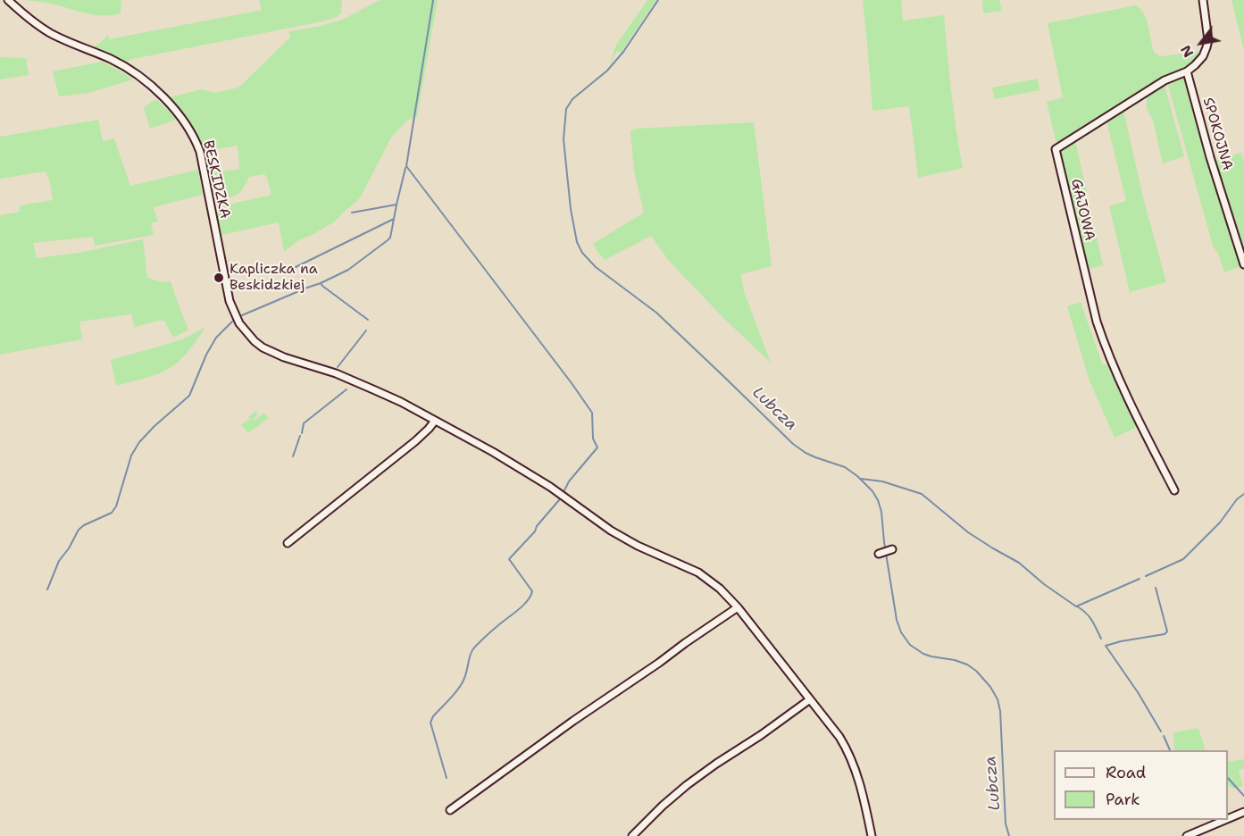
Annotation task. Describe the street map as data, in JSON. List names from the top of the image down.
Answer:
{
  "streets": {
    "street": ["SPOKOJNA", "BESKIDZKA", "GAJOWA"]
  },
  "crossings": [
    ["SPOKOJNA", "GAJOWA"]
  ],
  "water": ["Lubcza"],
  "places": ["Kapliczka na Beskidzkiej"],
  "legend": ["Road", "Park"],
  "north": "bottom left"
}
